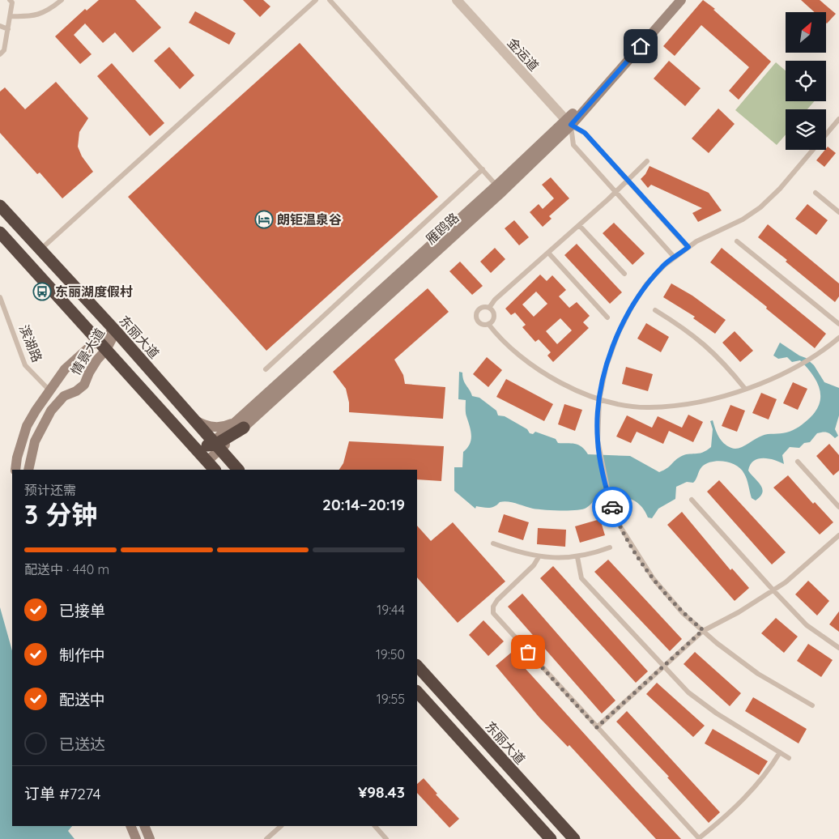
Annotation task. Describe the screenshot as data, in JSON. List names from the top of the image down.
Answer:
{
  "streets": {
    "highway": ["东丽大道"],
    "street": ["金运道", "雁鸥路", "情景大道"],
    "lane": ["滨湖路"]
  },
  "crossings": [
    ["金运道", "雁鸥路"],
    ["东丽大道", "情景大道"],
    ["滨湖路", "情景大道"]
  ],
  "places": {
    "hotel": ["朗钜温泉谷"],
    "bus stop": ["东丽湖度假村"]
  },
  "north": "top right",
  "page": {
    "heading": ["3 分钟", "预计还需", "20:14–20:19"],
    "panel": ["订单 #7274", "¥98.43"],
    "bar": "配送中 · 440 m",
    "list": [
      ["已接单", "19:44"],
      ["制作中", "19:50"],
      ["配送中", "19:55"],
      "已送达"
    ]
  }
}
